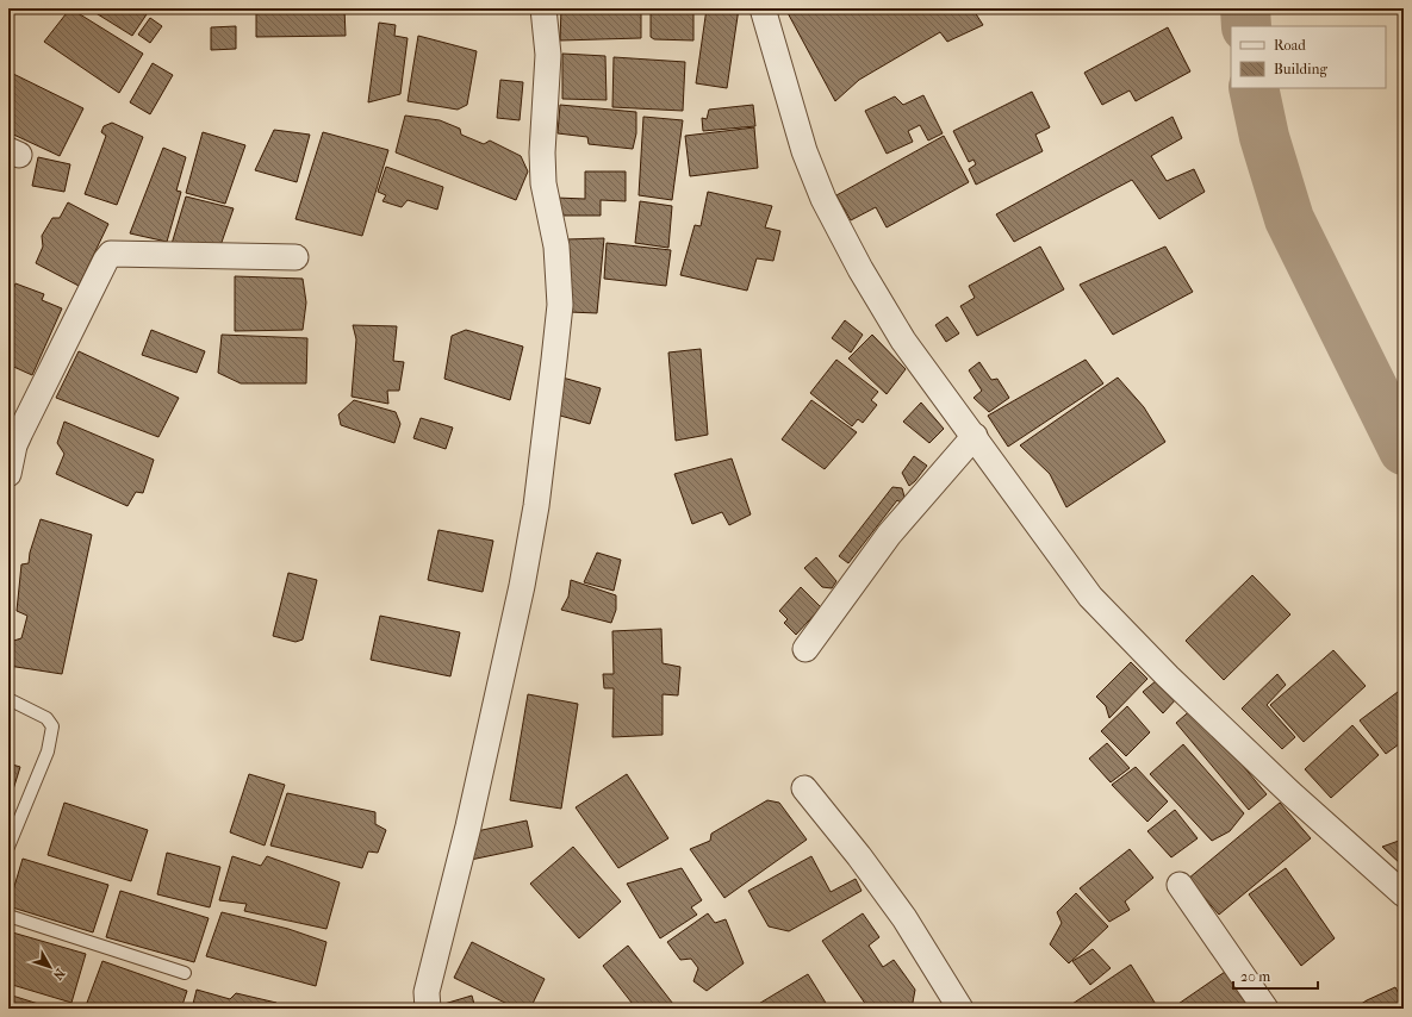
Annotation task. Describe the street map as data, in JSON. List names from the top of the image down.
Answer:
{
  "legend": ["Road", "Building"],
  "scale_bar": "20 m",
  "north": "bottom right"
}
